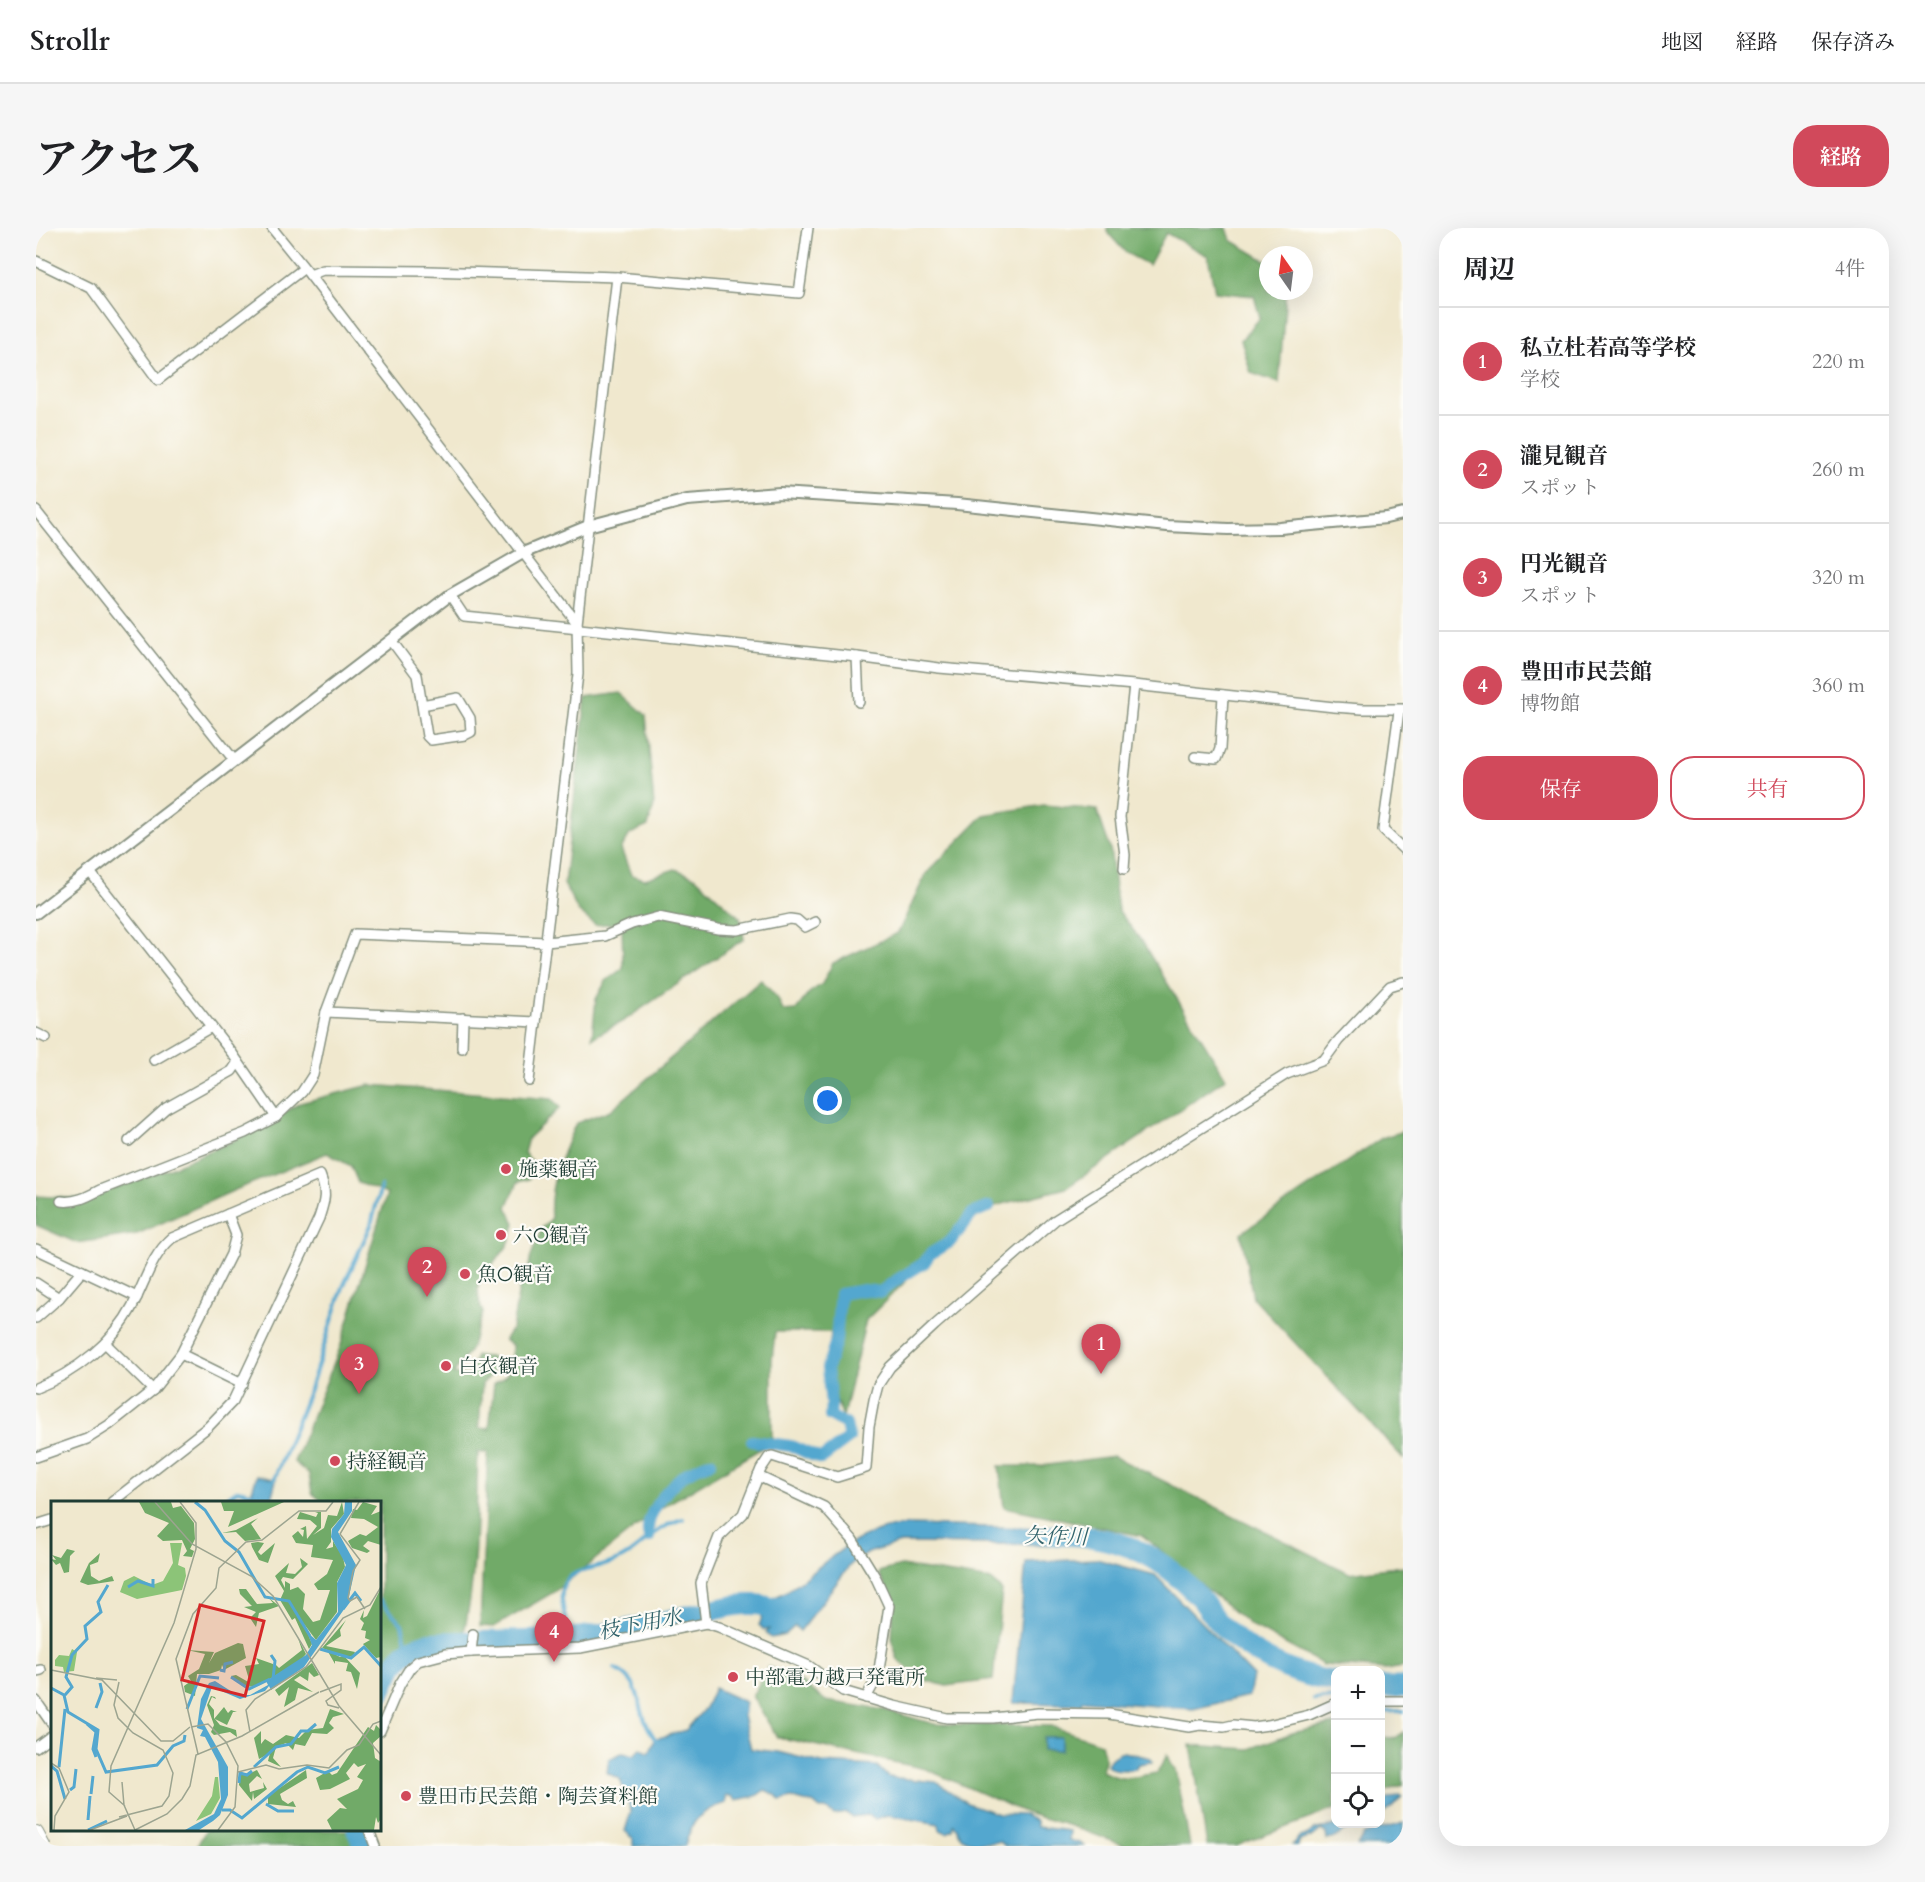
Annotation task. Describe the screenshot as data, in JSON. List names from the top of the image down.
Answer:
{
  "water": ["矢作川", "枝下用水"],
  "places": [
    "施薬観音",
    "六◯観音",
    "魚◯観音",
    "白衣観音",
    "持経観音",
    "中部電力越戸発電所",
    "豊田市民芸館・陶芸資料館"
  ],
  "north": "top",
  "page": {
    "header": "Strollr",
    "nav": ["地図", "経路", "保存済み"],
    "title": "アクセス",
    "buttons": [
      "経路",
      ["保存", "共有"]
    ],
    "heading": ["周辺", "4件"],
    "list": [
      {
        "mark": "1",
        "name": "私立杜若高等学校",
        "note": "学校",
        "value": "220 m"
      },
      {
        "mark": "2",
        "name": "瀧見観音",
        "note": "スポット",
        "value": "260 m"
      },
      {
        "mark": "3",
        "name": "円光観音",
        "note": "スポット",
        "value": "320 m"
      },
      {
        "mark": "4",
        "name": "豊田市民芸館",
        "note": "博物館",
        "value": "360 m"
      }
    ],
    "pins": [
      "2",
      "1",
      "3",
      "4"
    ],
    "map_buttons": ["+", "−"]
  }
}
